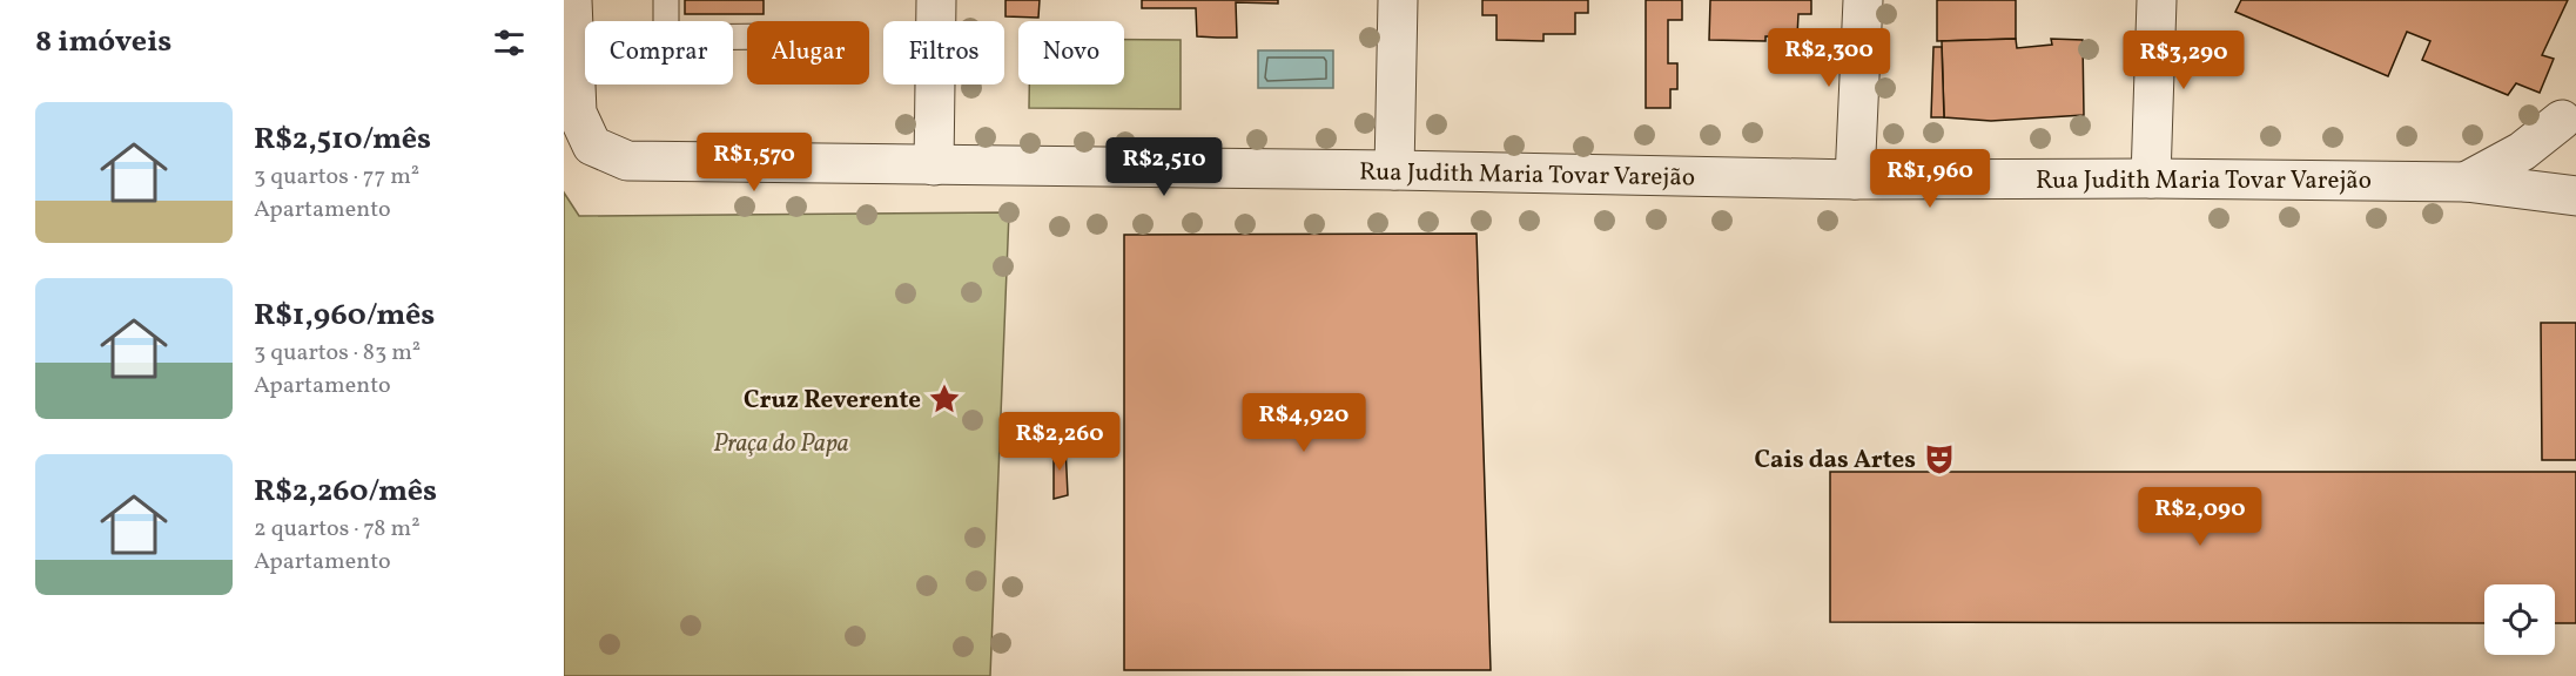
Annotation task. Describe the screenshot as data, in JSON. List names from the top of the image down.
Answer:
{
  "streets": {
    "street": ["Rua Judith Maria Tovar Varejão"]
  },
  "parks": ["Praça do Papa"],
  "places": {
    "place": ["Cruz Reverente"],
    "theatre": ["Cais das Artes"]
  },
  "page": {
    "heading": "8 imóveis",
    "chip": [
      "Comprar",
      "Alugar",
      "Filtros",
      "Novo"
    ],
    "price": [
      "R$2,300",
      "R$3,290",
      "R$1,570",
      "R$2,510",
      "R$1,960",
      "R$4,920",
      "R$2,260",
      "R$2,090"
    ],
    "list": [
      {
        "name": "R$2,510/mês",
        "note": "3 quartos · 77 m² · Apartamento"
      },
      {
        "name": "R$1,960/mês",
        "note": "3 quartos · 83 m² · Apartamento"
      },
      {
        "name": "R$2,260/mês",
        "note": "2 quartos · 78 m² · Apartamento"
      }
    ]
  }
}
